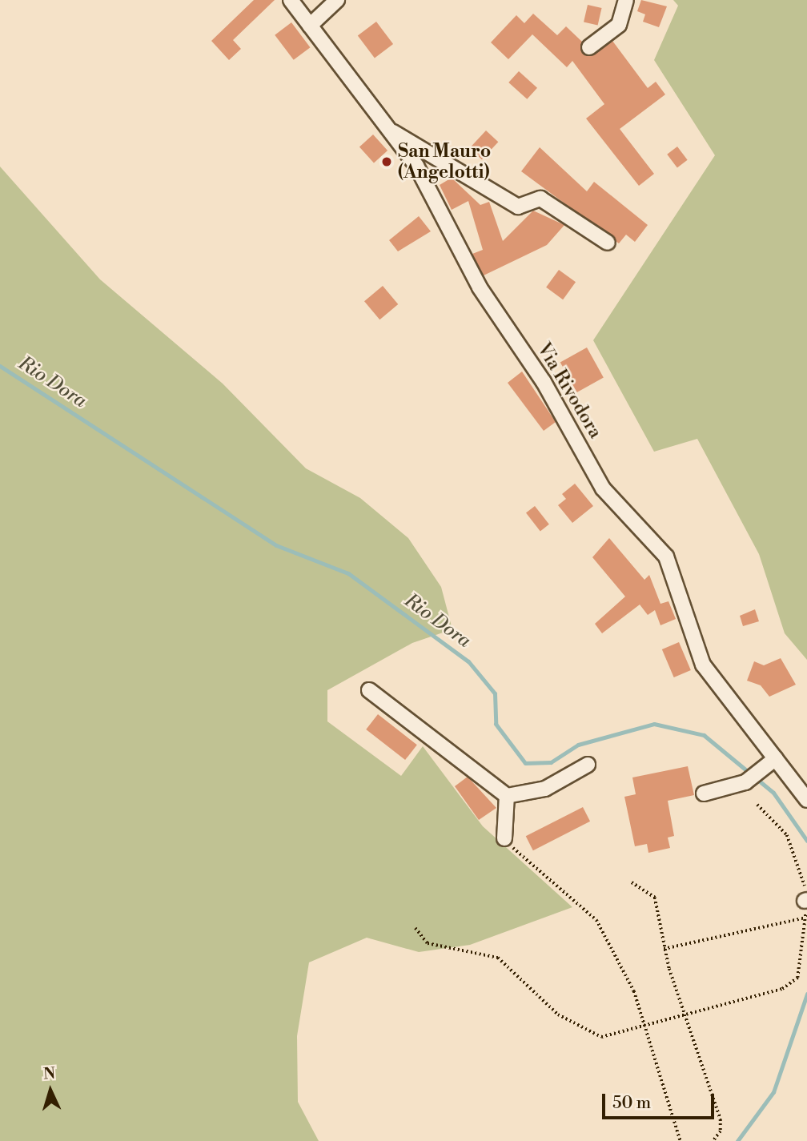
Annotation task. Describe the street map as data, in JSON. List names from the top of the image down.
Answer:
{
  "streets": {
    "street": ["Via Rivodora"]
  },
  "water": ["Rio Dora"],
  "places": ["San Mauro (Angelotti)"],
  "scale_bar": "50 m",
  "north": "top"
}
